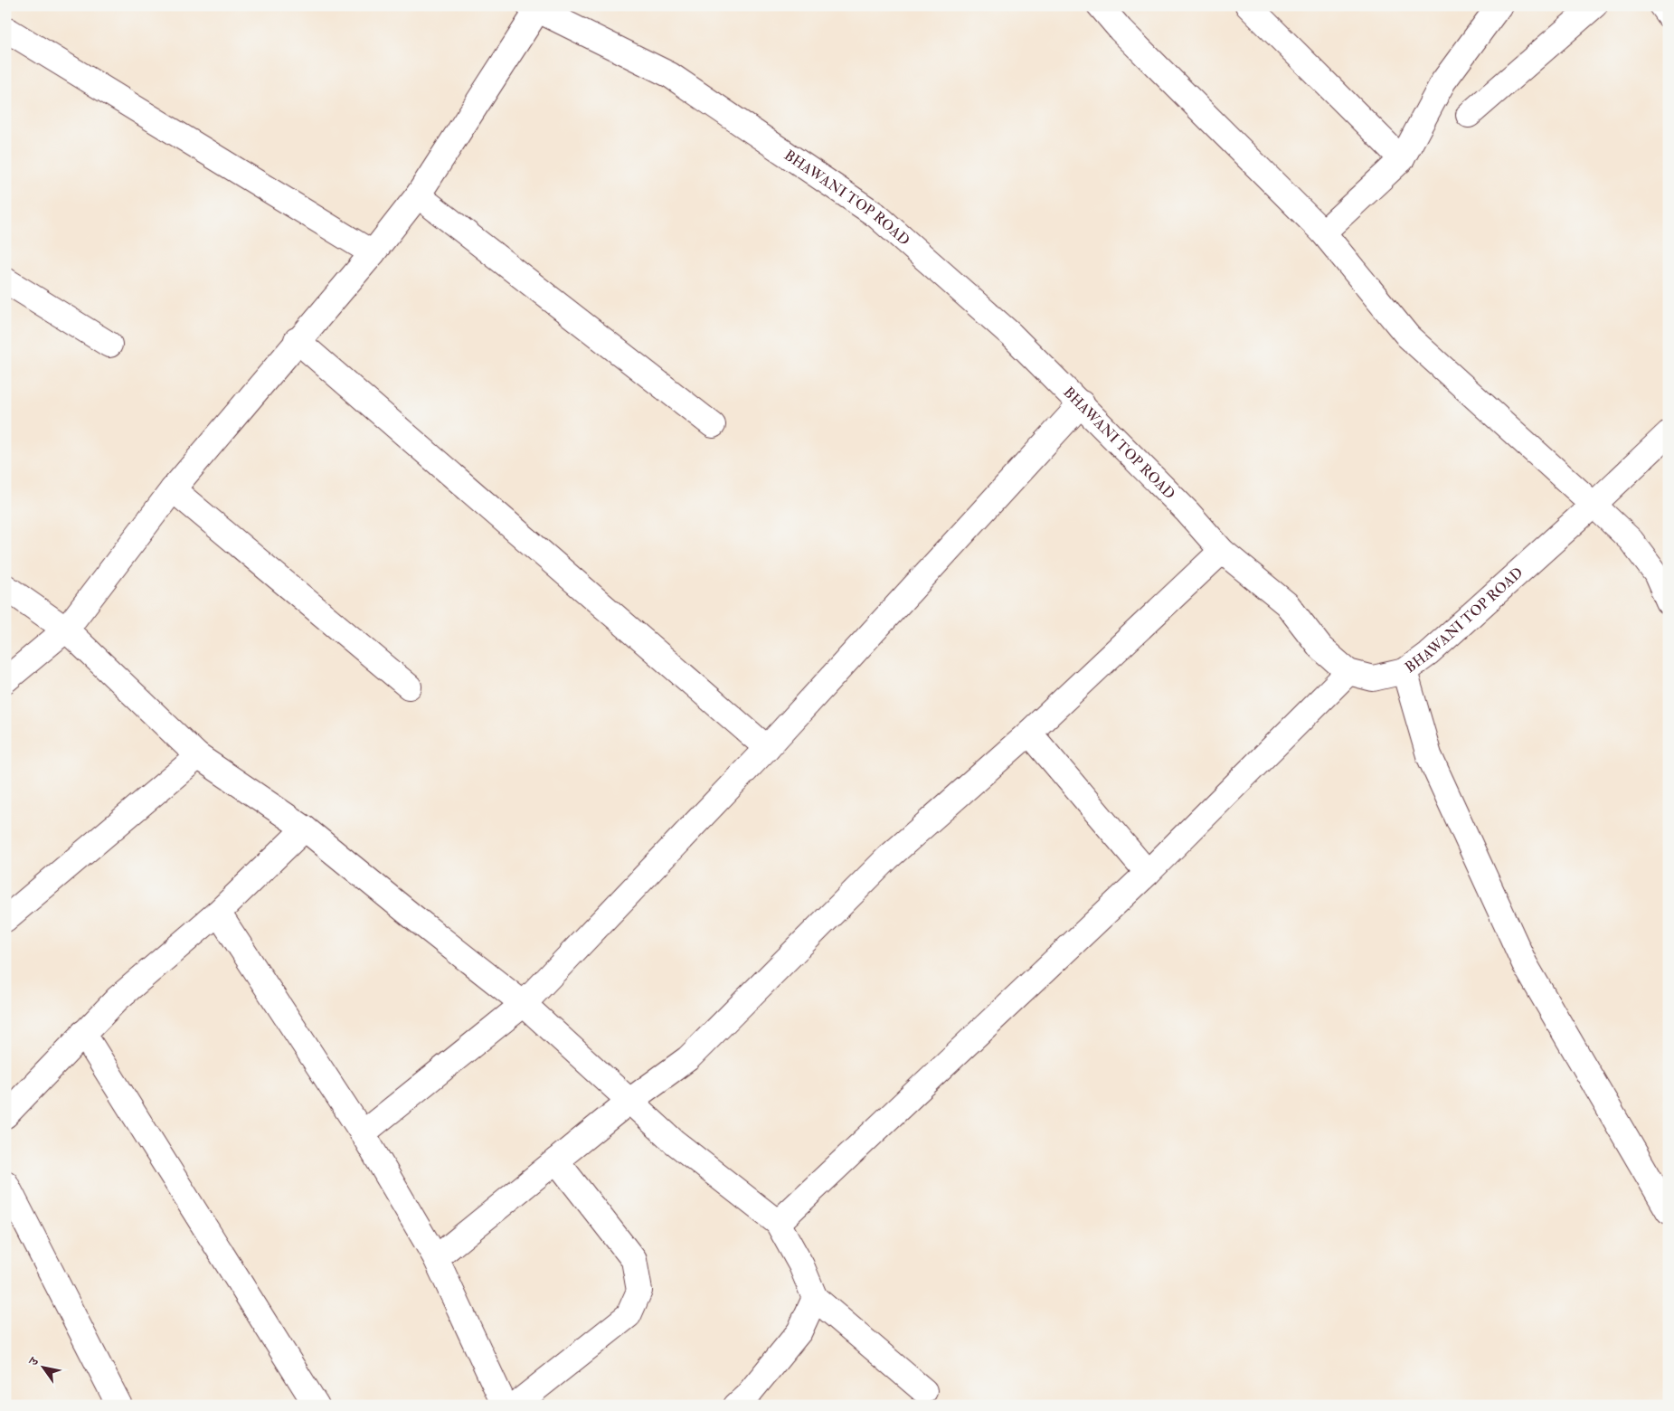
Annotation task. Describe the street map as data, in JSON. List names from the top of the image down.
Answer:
{
  "streets": {
    "street": ["BHAWANI TOP ROAD"]
  },
  "north": "top left"
}
